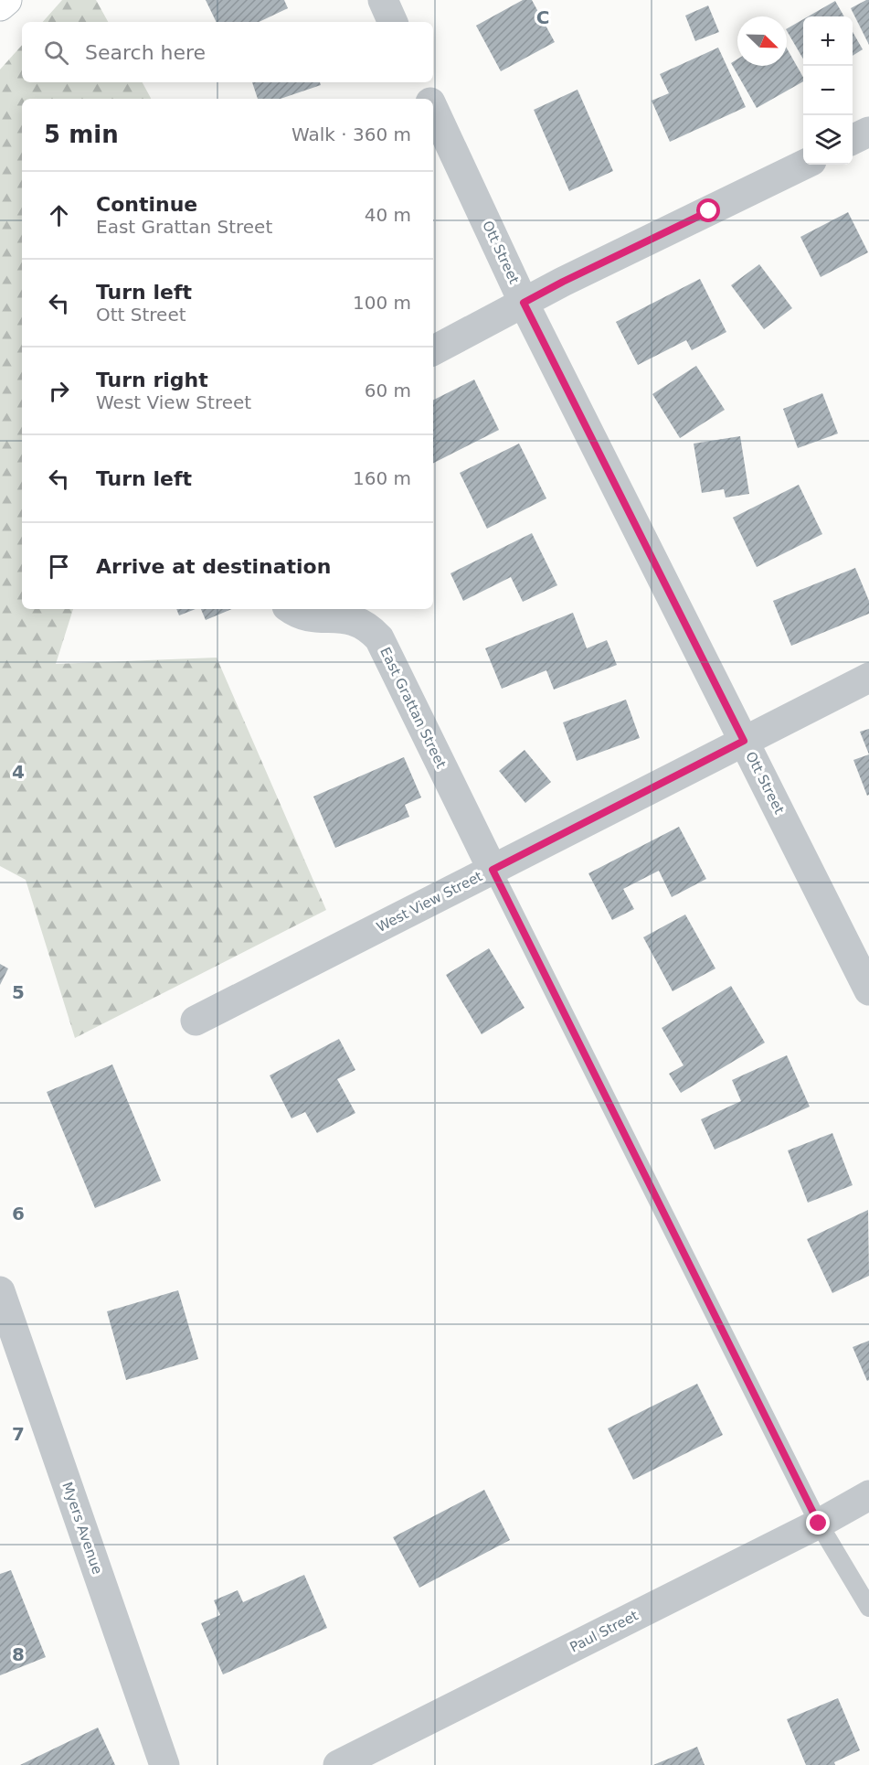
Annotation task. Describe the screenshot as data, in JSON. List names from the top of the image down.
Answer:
{
  "streets": {
    "street": [
      "Ott Street",
      "East Grattan Street",
      "West View Street",
      "Myers Avenue",
      "Paul Street"
    ]
  },
  "crossings": [
    ["Ott Street", "West View Street"],
    ["East Grattan Street", "West View Street"]
  ],
  "north": "bottom right",
  "page": {
    "map_buttons": ["+", "−"],
    "search": "Search here",
    "heading": ["5 min", "Walk · 360 m"],
    "list": [
      ["Continue", "East Grattan Street", "40 m"],
      ["Turn left", "Ott Street", "100 m"],
      ["Turn right", "West View Street", "60 m"],
      ["Turn left", "160 m"],
      "Arrive at destination"
    ]
  },
  "grid": {
    "columns": ["C"],
    "rows": [
      "4",
      "5",
      "6",
      "7",
      "8"
    ]
  }
}
